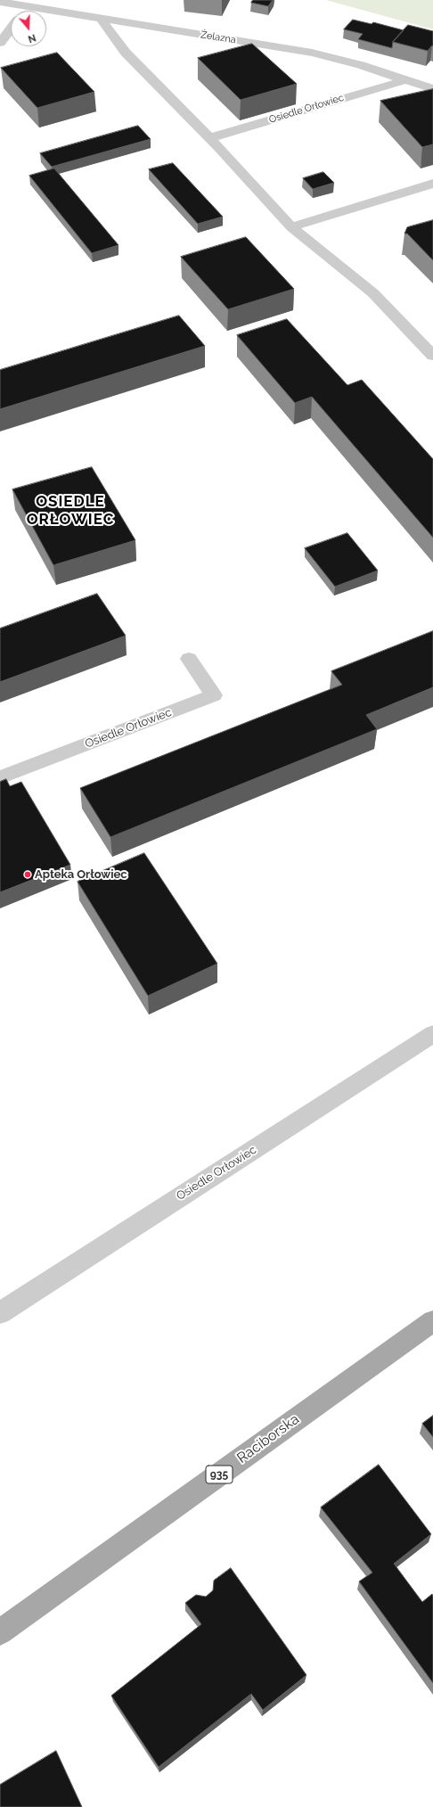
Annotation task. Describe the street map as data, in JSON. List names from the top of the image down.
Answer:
{
  "streets": {
    "main road": ["Raciborska", "935"],
    "street": ["Żelazna", "Osiedle Orłowiec"]
  },
  "crossings": [
    ["Żelazna", "Osiedle Orłowiec"]
  ],
  "districts": ["OSIEDLE ORŁOWIEC"],
  "places": ["Apteka Orłowiec"],
  "north": "bottom"
}
